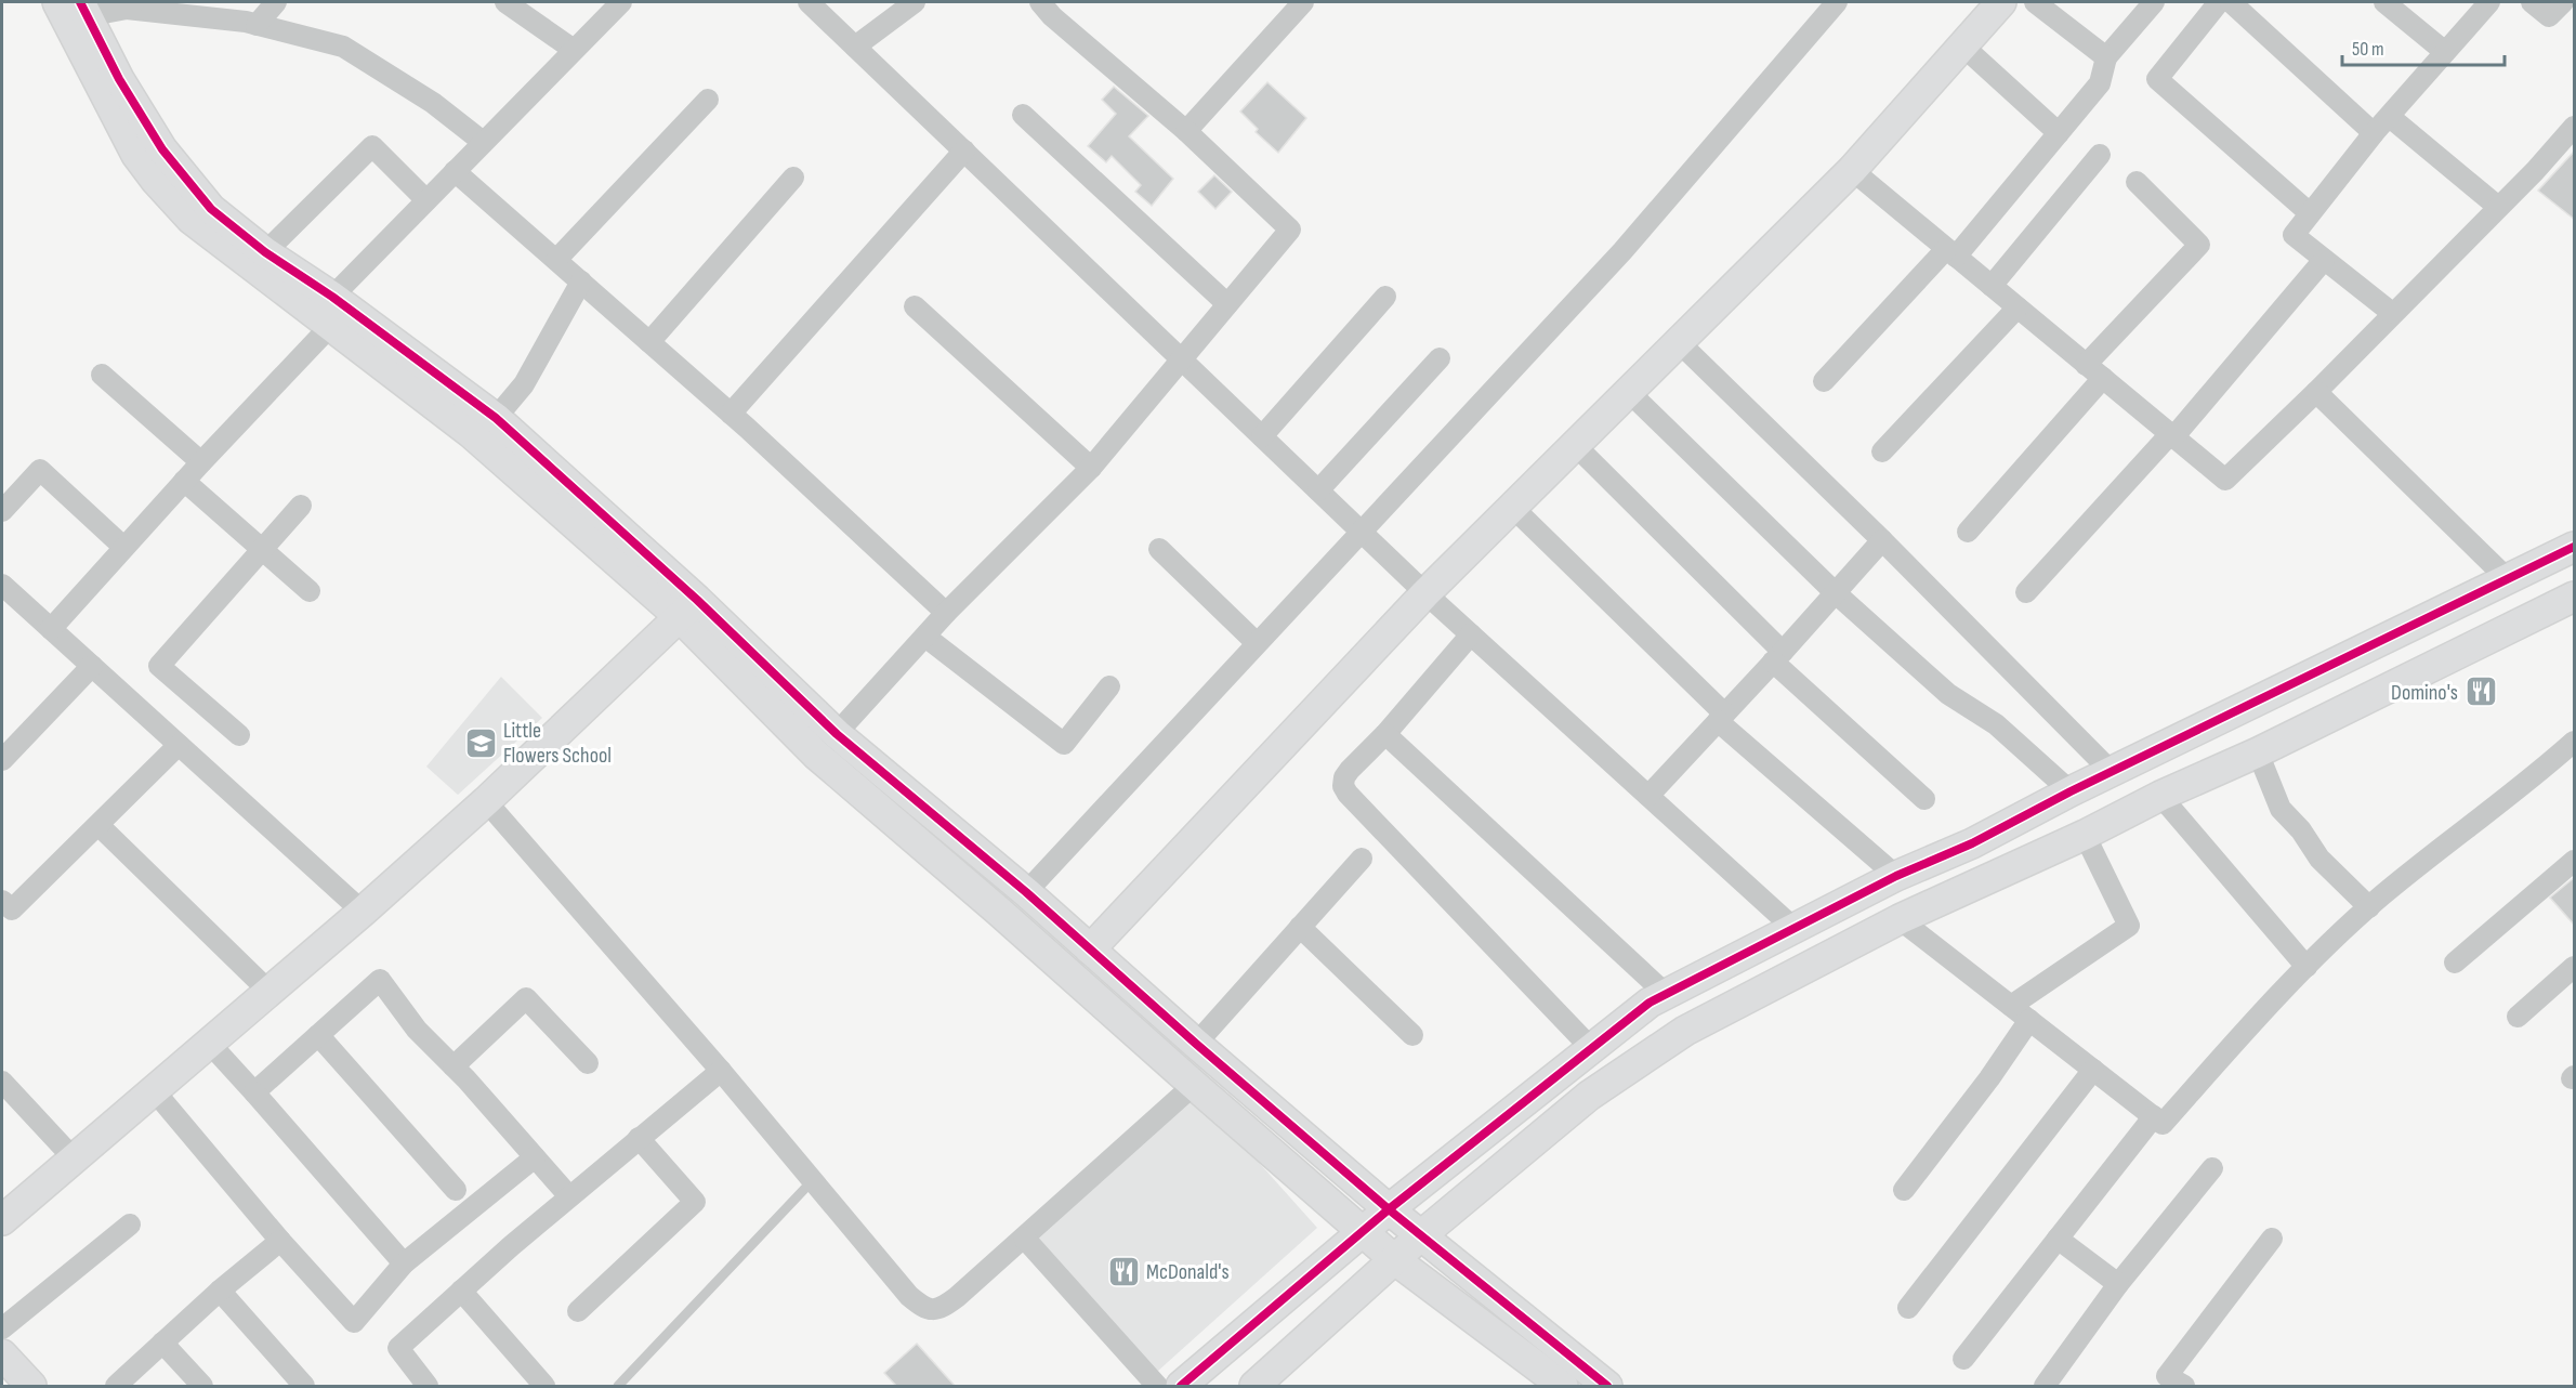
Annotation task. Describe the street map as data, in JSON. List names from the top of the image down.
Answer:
{
  "places": {
    "restaurant": ["Domino's", "McDonald's"],
    "school or university": ["Little Flowers School"]
  },
  "scale_bar": "50 m"
}
